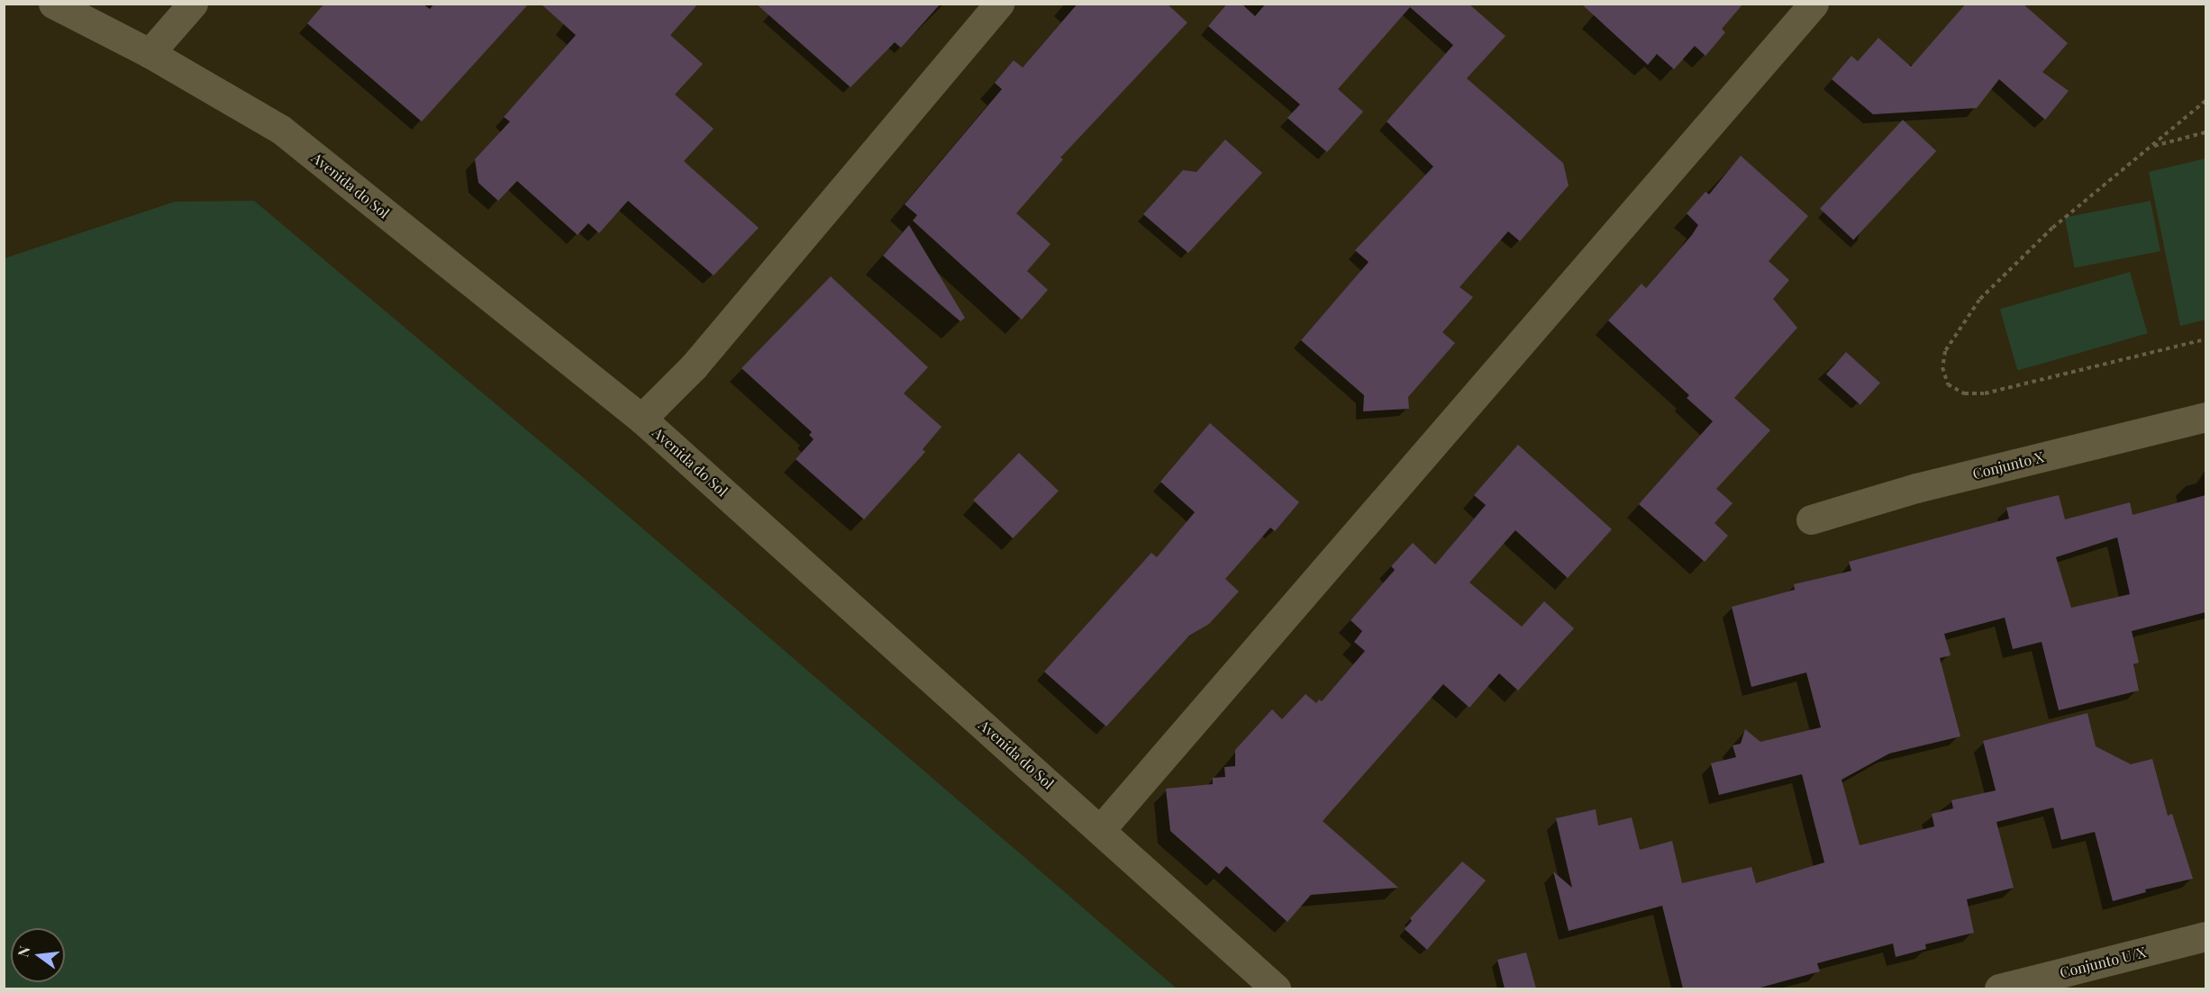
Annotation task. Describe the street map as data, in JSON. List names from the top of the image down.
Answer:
{
  "streets": {
    "street": ["Avenida do Sol", "Conjunto X", "Conjunto U/X"]
  },
  "north": "left"
}
